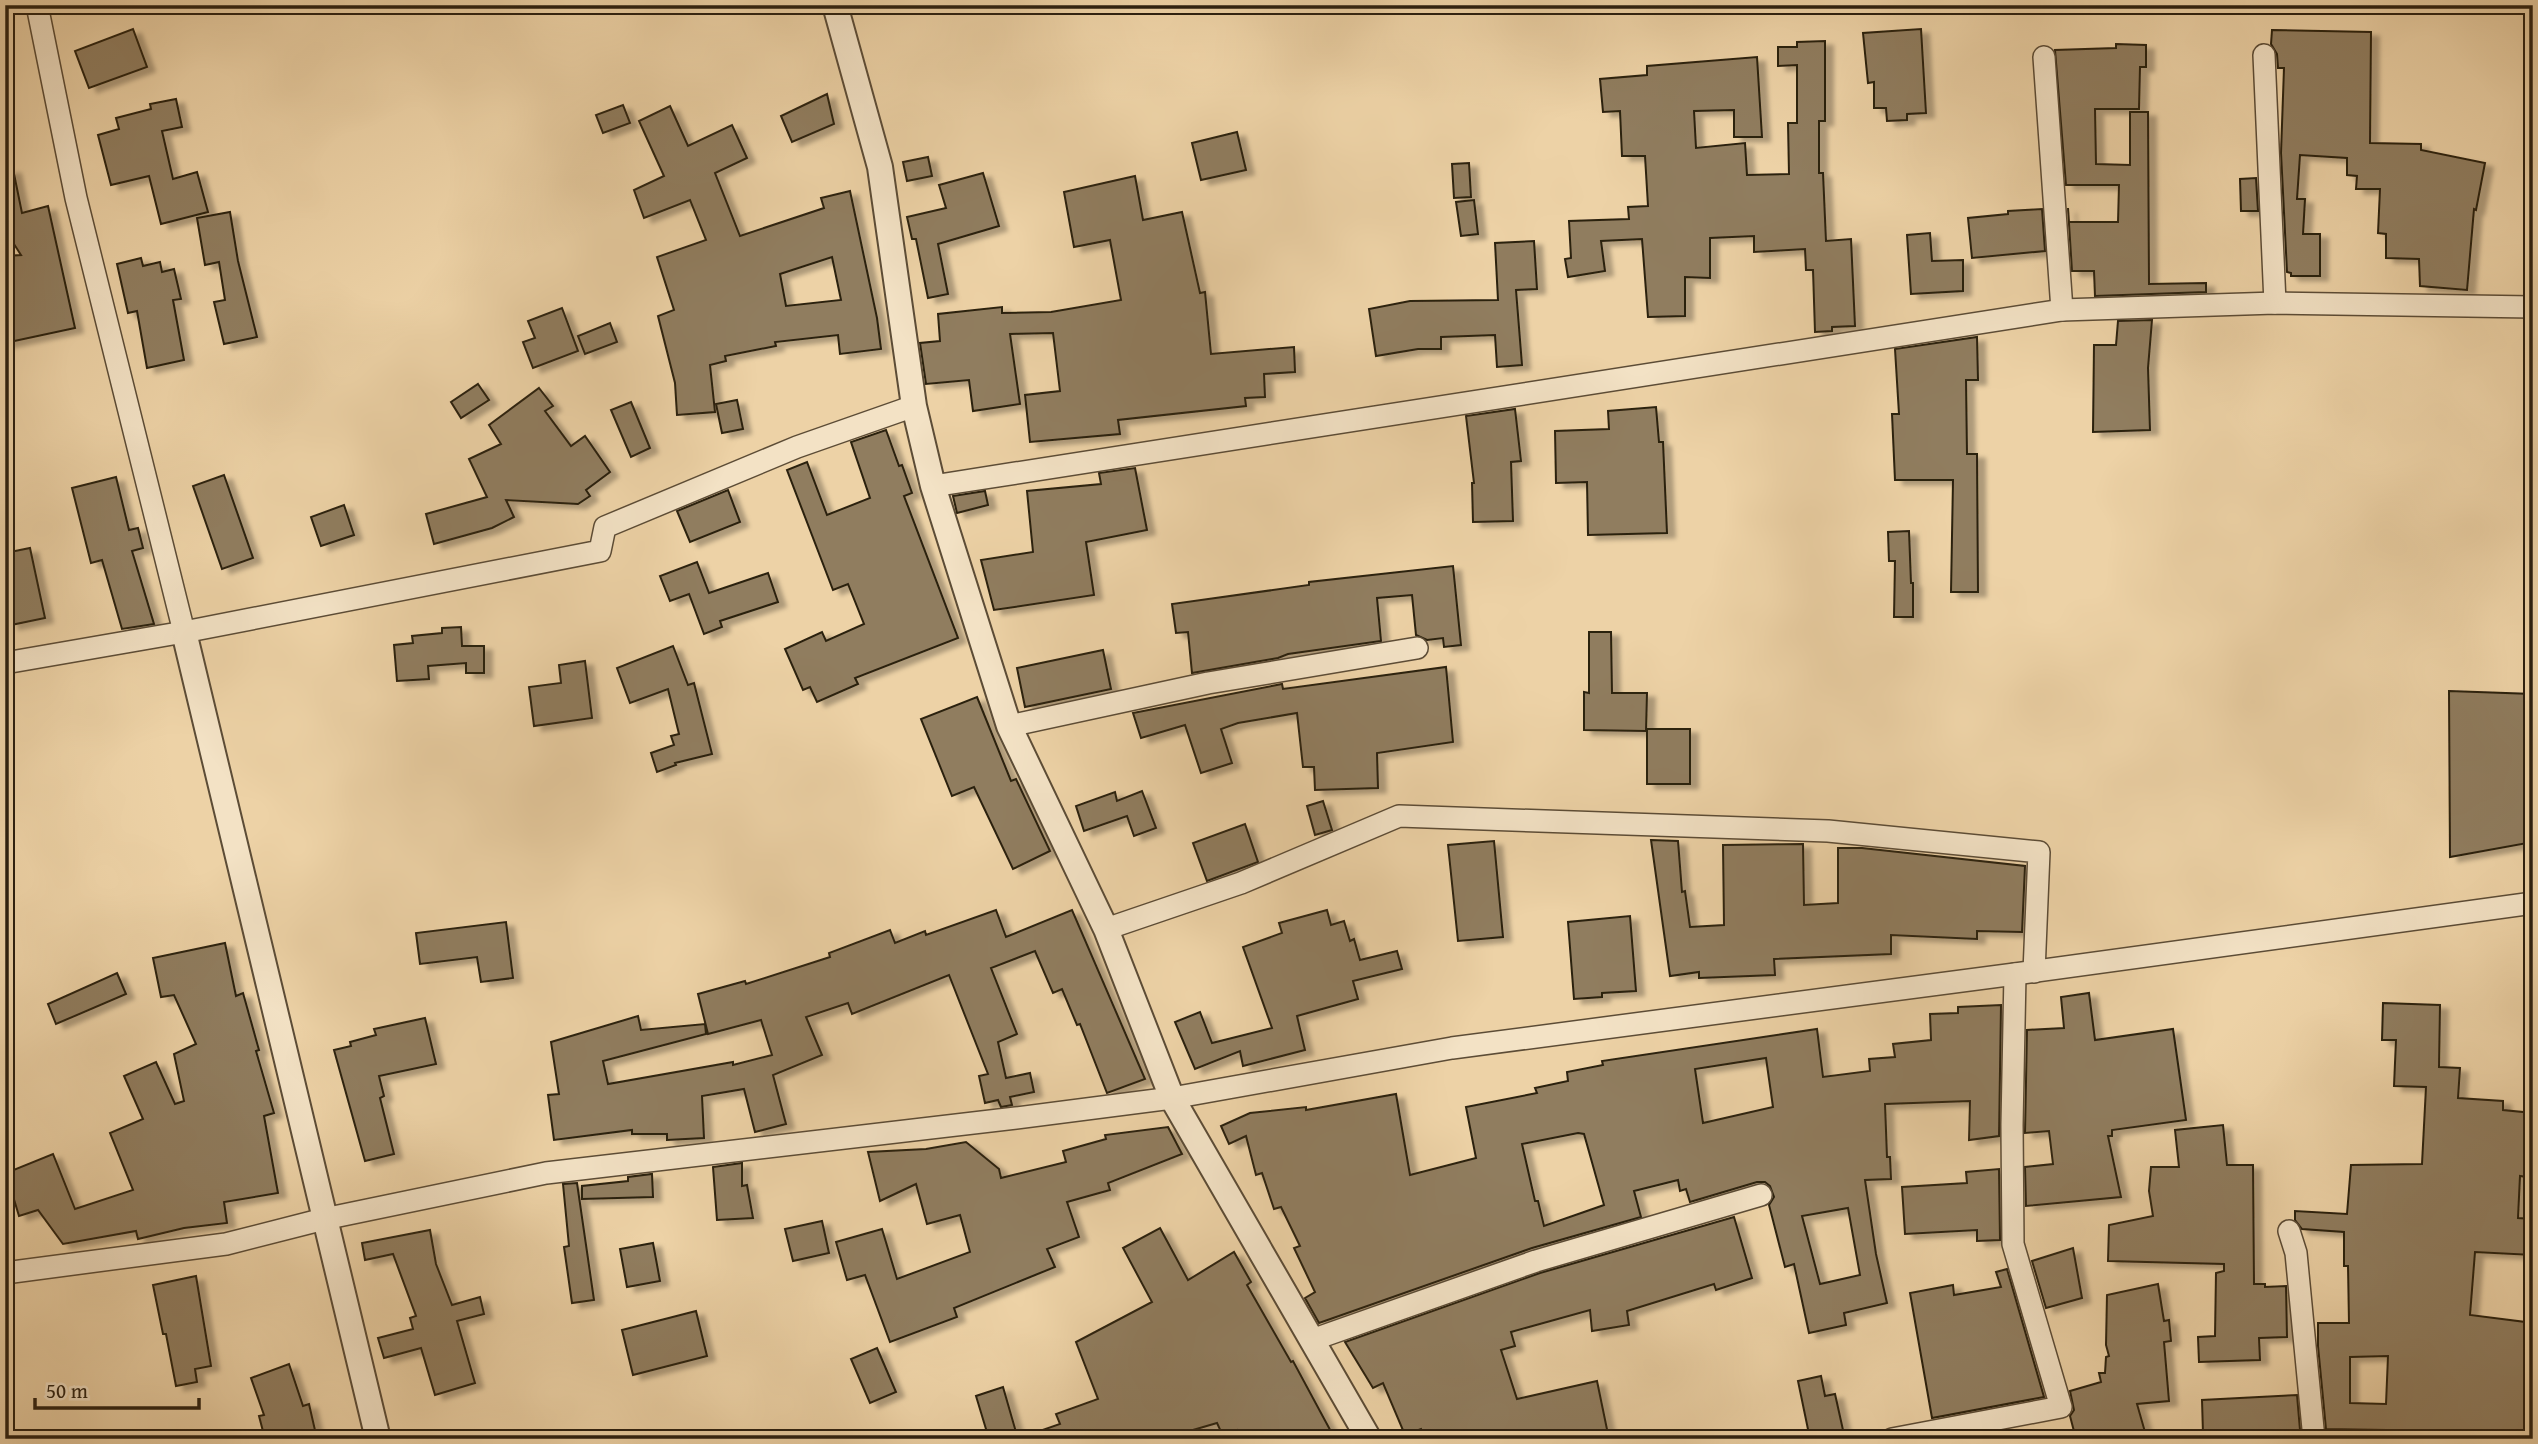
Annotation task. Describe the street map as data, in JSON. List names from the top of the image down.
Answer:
{
  "scale_bar": "50 m"
}
